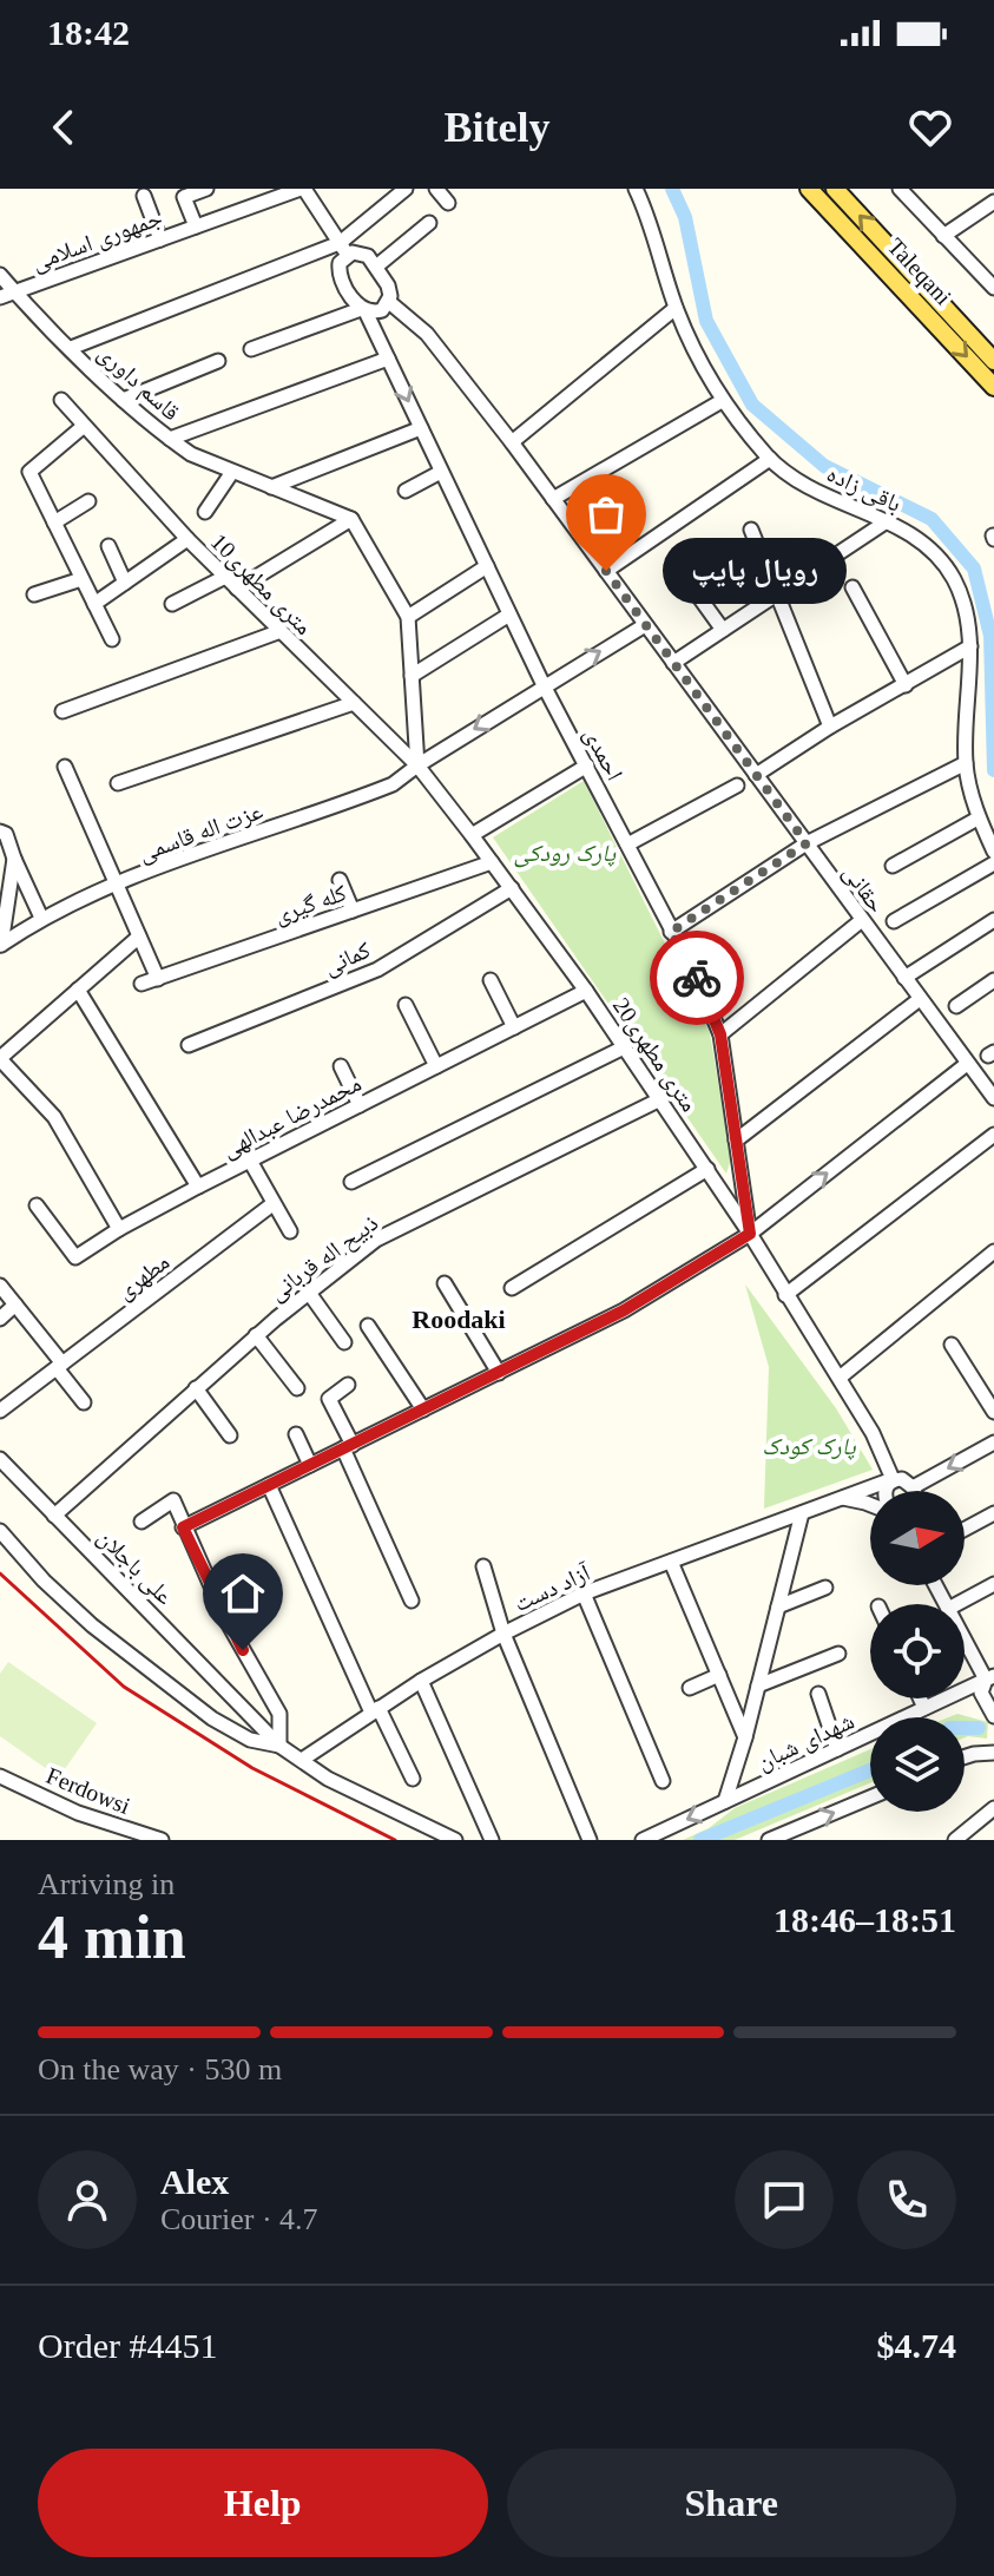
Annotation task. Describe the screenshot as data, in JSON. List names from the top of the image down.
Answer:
{
  "streets": {
    "main road": ["Taleqani"],
    "street": [
      "جمهوری اسلامی",
      "قاسم داوری",
      "باقی زاده",
      "10متری مطهری",
      "احمدی",
      "عزت اله قاسمی",
      "حقانی",
      "کله گیری",
      "کمانی",
      "20متری مطهری",
      "محمدرضا عبدالهی",
      "ذبیح اله قربانی",
      "مطهری",
      "علی باجلان",
      "آزاد دست",
      "شهدای شبان",
      "Ferdowsi"
    ]
  },
  "crossings": [
    ["جمهوری اسلامی", "قاسم داوری"],
    ["10متری مطهری", "عزت اله قاسمی"],
    ["10متری مطهری", "20متری مطهری"],
    ["احمدی", "عزت اله قاسمی"],
    ["احمدی", "20متری مطهری"],
    ["عزت اله قاسمی", "حقانی"],
    ["عزت اله قاسمی", "20متری مطهری"],
    ["کله گیری", "20متری مطهری"],
    ["کمانی", "20متری مطهری"],
    ["20متری مطهری", "محمدرضا عبدالهی"],
    ["20متری مطهری", "ذبیح اله قربانی"],
    ["20متری مطهری", "آزاد دست"],
    ["ذبیح اله قربانی", "علی باجلان"]
  ],
  "districts": ["Roodaki"],
  "parks": ["پارک رودکی", "پارک کودک"],
  "places": ["رویال پایپ"],
  "north": "right",
  "page": {
    "status": "18:42",
    "header": "Bitely",
    "bubble": "رویال پایپ",
    "heading": ["4 min", "Arriving in", "18:46–18:51"],
    "panel": [
      "Alex",
      "Courier · 4.7",
      "Order #4451",
      "$4.74"
    ],
    "bar": "On the way · 530 m",
    "buttons": ["Help", "Share"]
  }
}
